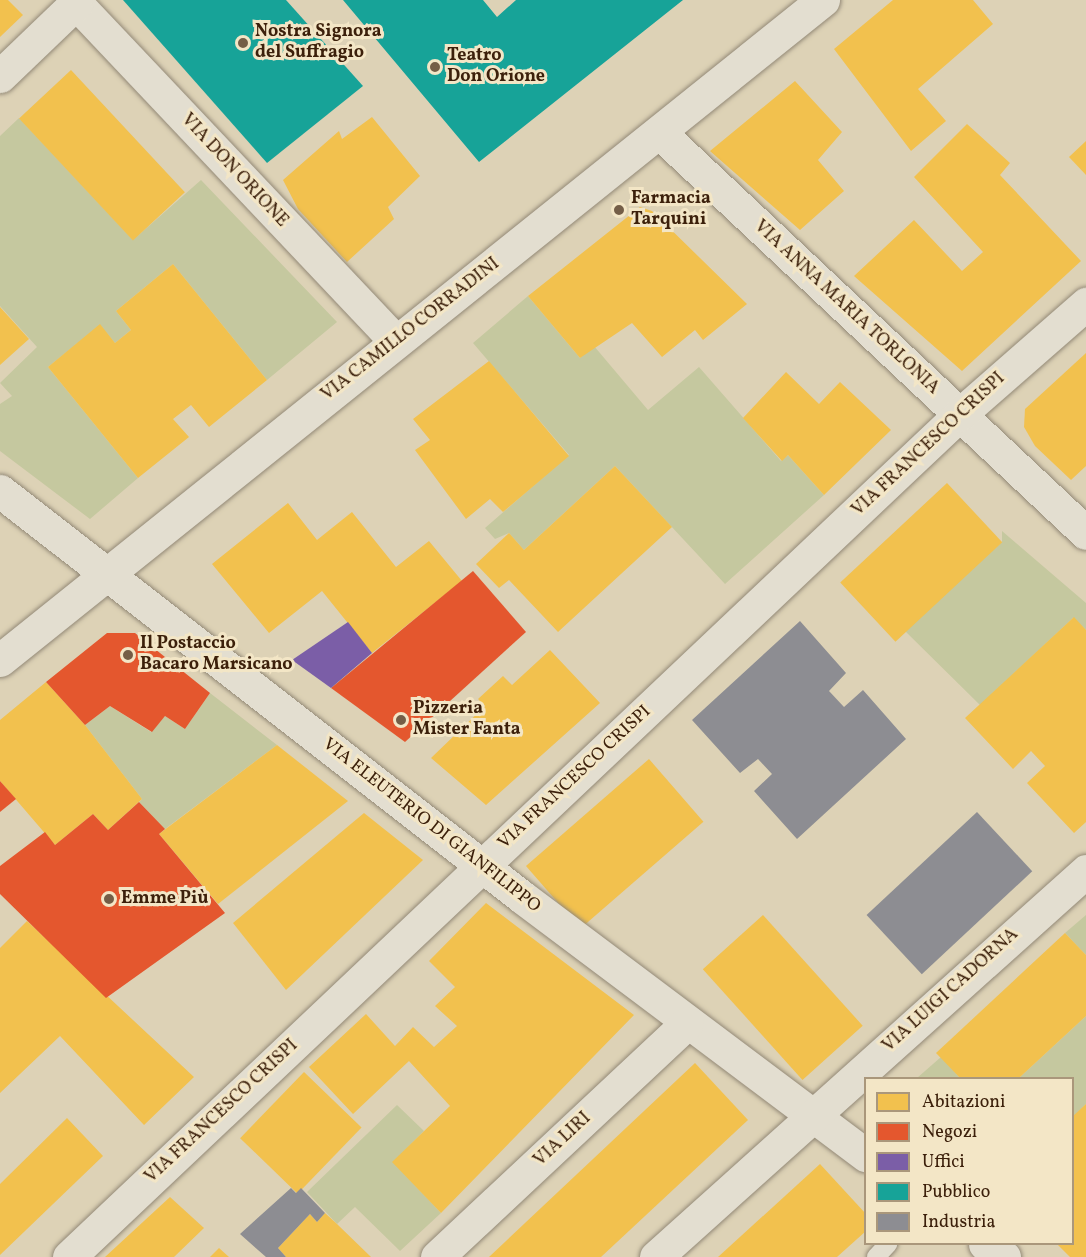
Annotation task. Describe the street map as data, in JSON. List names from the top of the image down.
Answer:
{
  "streets": {
    "street": [
      "VIA DON ORIONE",
      "VIA ANNA MARIA TORLONIA",
      "VIA CAMILLO CORRADINI",
      "VIA FRANCESCO CRISPI",
      "VIA ELEUTERIO DI GIANFILIPPO",
      "VIA LUIGI CADORNA",
      "VIA LIRI"
    ]
  },
  "crossings": [
    ["VIA DON ORIONE", "VIA CAMILLO CORRADINI"],
    ["VIA ANNA MARIA TORLONIA", "VIA CAMILLO CORRADINI"],
    ["VIA ANNA MARIA TORLONIA", "VIA FRANCESCO CRISPI"],
    ["VIA CAMILLO CORRADINI", "VIA ELEUTERIO DI GIANFILIPPO"],
    ["VIA FRANCESCO CRISPI", "VIA ELEUTERIO DI GIANFILIPPO"],
    ["VIA ELEUTERIO DI GIANFILIPPO", "VIA LUIGI CADORNA"],
    ["VIA ELEUTERIO DI GIANFILIPPO", "VIA LIRI"]
  ],
  "places": [
    "Nostra Signora del Suffragio",
    "Teatro Don Orione",
    "Farmacia Tarquini",
    "Il Postaccio Bacaro Marsicano",
    "Pizzeria Mister Fanta",
    "Emme Più"
  ],
  "legend": [
    "Abitazioni",
    "Negozi",
    "Uffici",
    "Pubblico",
    "Industria"
  ]
}
